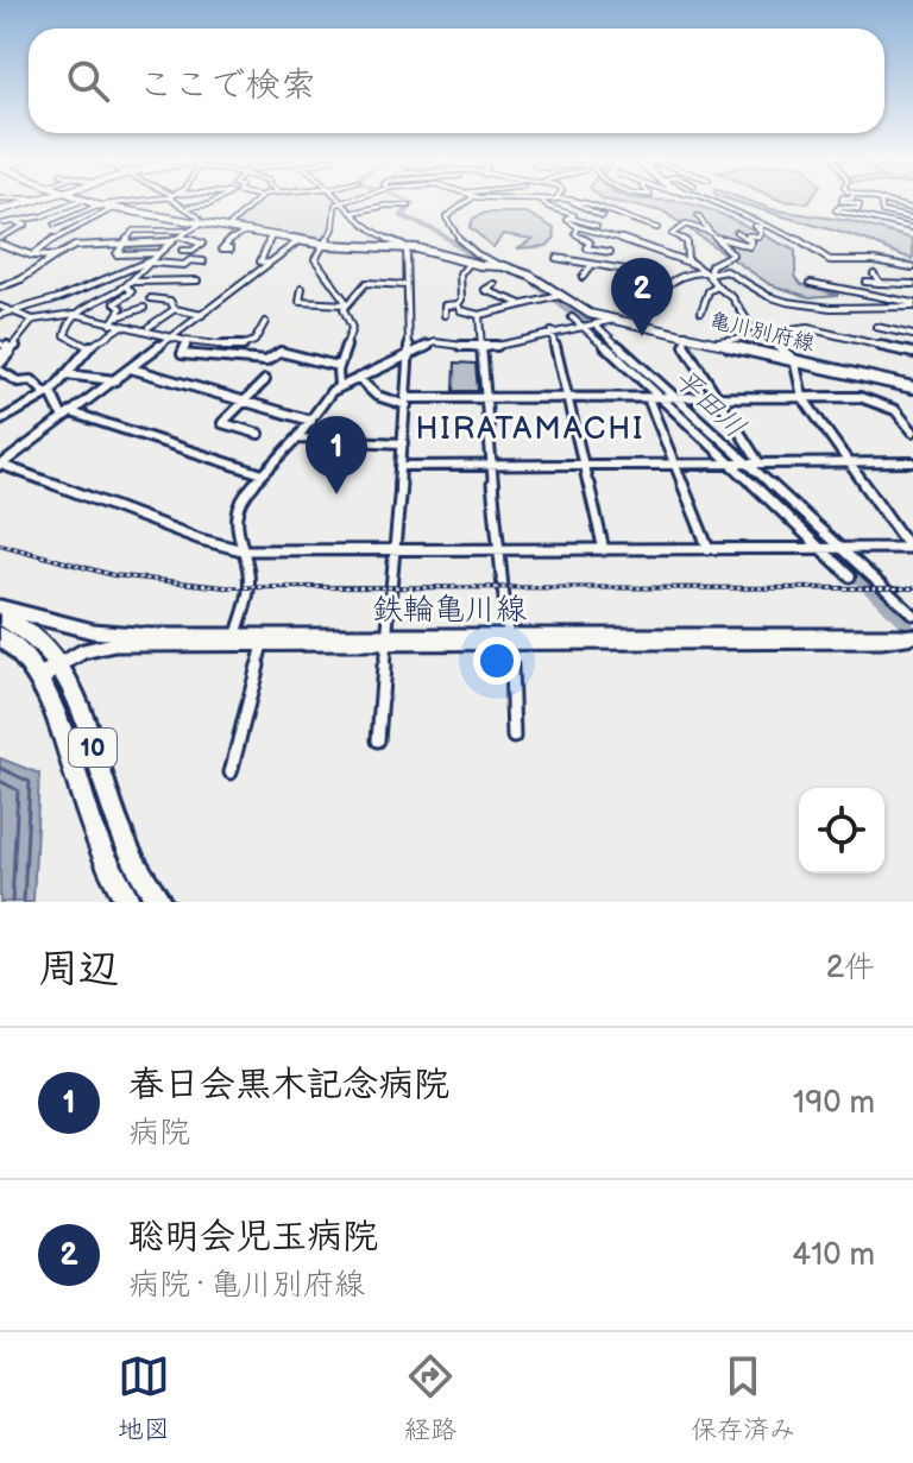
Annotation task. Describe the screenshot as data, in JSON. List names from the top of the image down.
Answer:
{
  "streets": {
    "highway": ["10"],
    "main road": ["亀川別府線", "鉄輪亀川線"]
  },
  "crossings": [
    ["鉄輪亀川線", "10"]
  ],
  "districts": ["HIRATAMACHI"],
  "water": ["平田川"],
  "page": {
    "search": "ここで検索",
    "pins": ["2", "1"],
    "heading": ["周辺", "2件"],
    "list": [
      {
        "mark": "1",
        "name": "春日会黒木記念病院",
        "note": "病院",
        "value": "190 m"
      },
      {
        "mark": "2",
        "name": "聡明会児玉病院",
        "note": "病院 · 亀川別府線",
        "value": "410 m"
      }
    ],
    "nav": ["地図", "経路", "保存済み"]
  }
}
